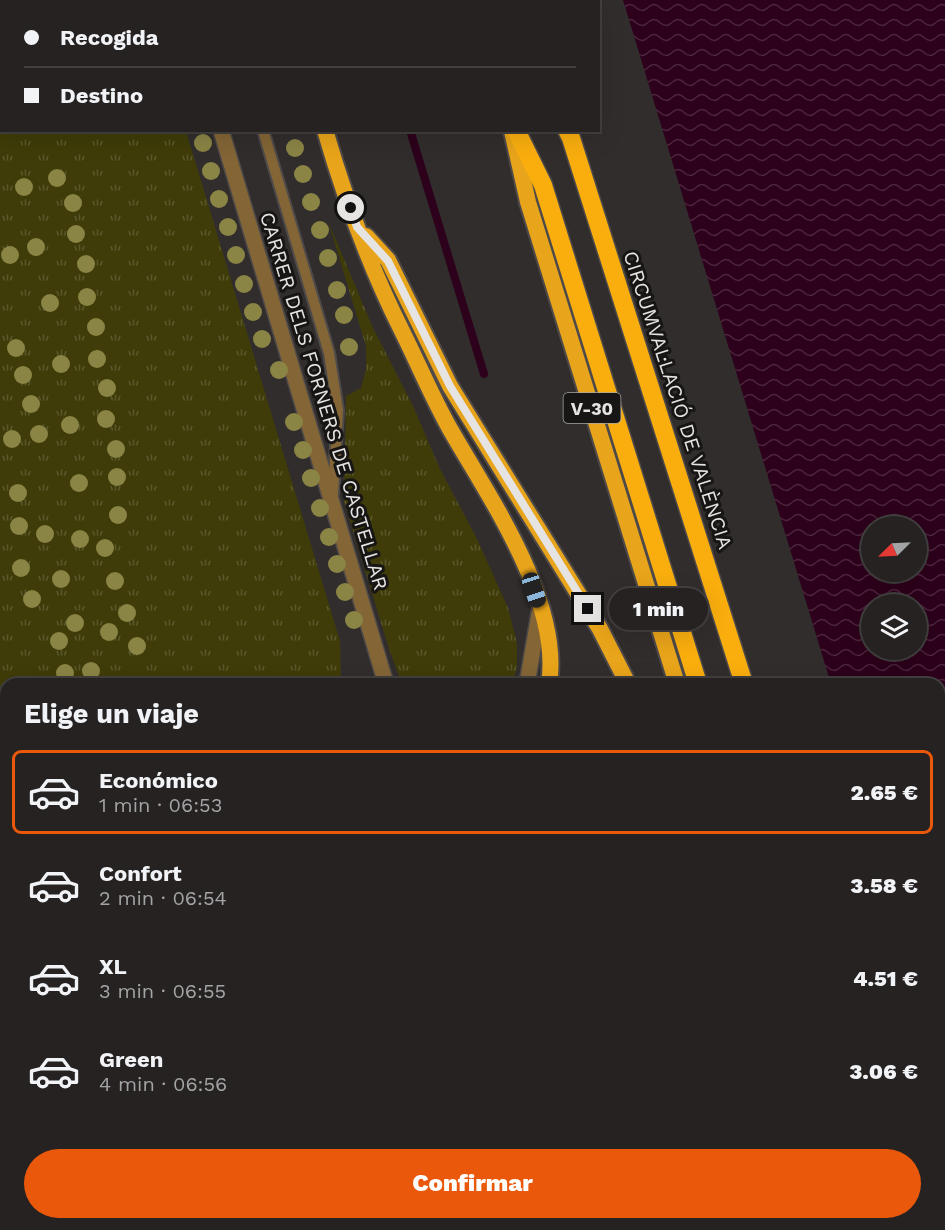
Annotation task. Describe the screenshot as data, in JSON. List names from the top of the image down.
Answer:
{
  "streets": {
    "highway": ["CIRCUMVAL·LACIÓ DE VALÈNCIA", "V-30"],
    "street": ["CARRER DELS FORNERS DE CASTELLAR"]
  },
  "north": "bottom left",
  "page": {
    "banner": ["Recogida", "Destino"],
    "bubble": "1 min",
    "heading": "Elige un viaje",
    "list": [
      {
        "name": "Económico",
        "note": "1 min · 06:53",
        "value": "2.65 €"
      },
      {
        "name": "Confort",
        "note": "2 min · 06:54",
        "value": "3.58 €"
      },
      {
        "name": "XL",
        "note": "3 min · 06:55",
        "value": "4.51 €"
      },
      {
        "name": "Green",
        "note": "4 min · 06:56",
        "value": "3.06 €"
      }
    ],
    "buttons": "Confirmar"
  }
}
